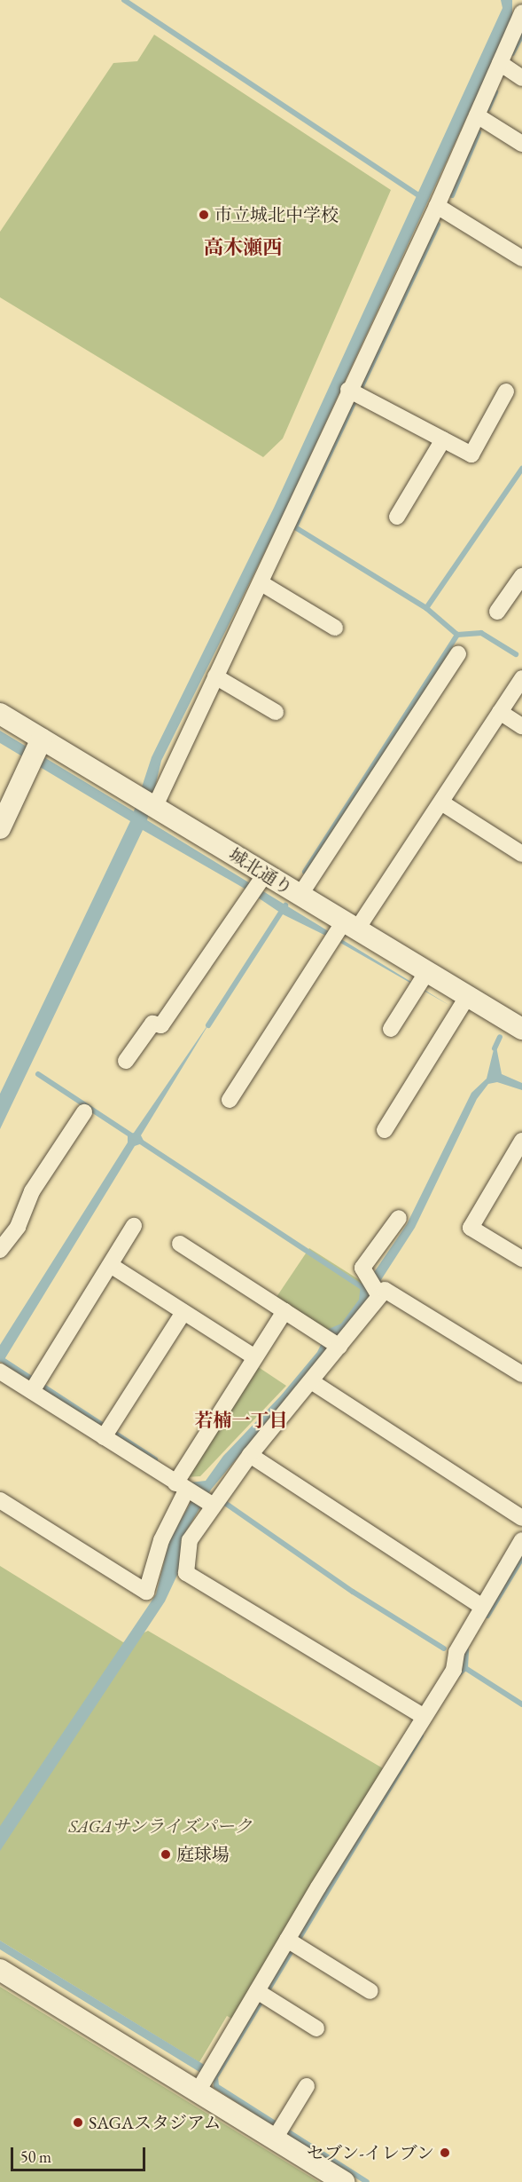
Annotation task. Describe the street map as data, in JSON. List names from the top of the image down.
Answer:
{
  "streets": {
    "street": ["城北通り"]
  },
  "districts": ["高木瀬西", "若楠一丁目"],
  "parks": ["SAGAサンライズパーク"],
  "places": [
    "市立城北中学校",
    "庭球場",
    "SAGAスタジアム",
    "セブン-イレブン"
  ],
  "scale_bar": "50 m"
}
